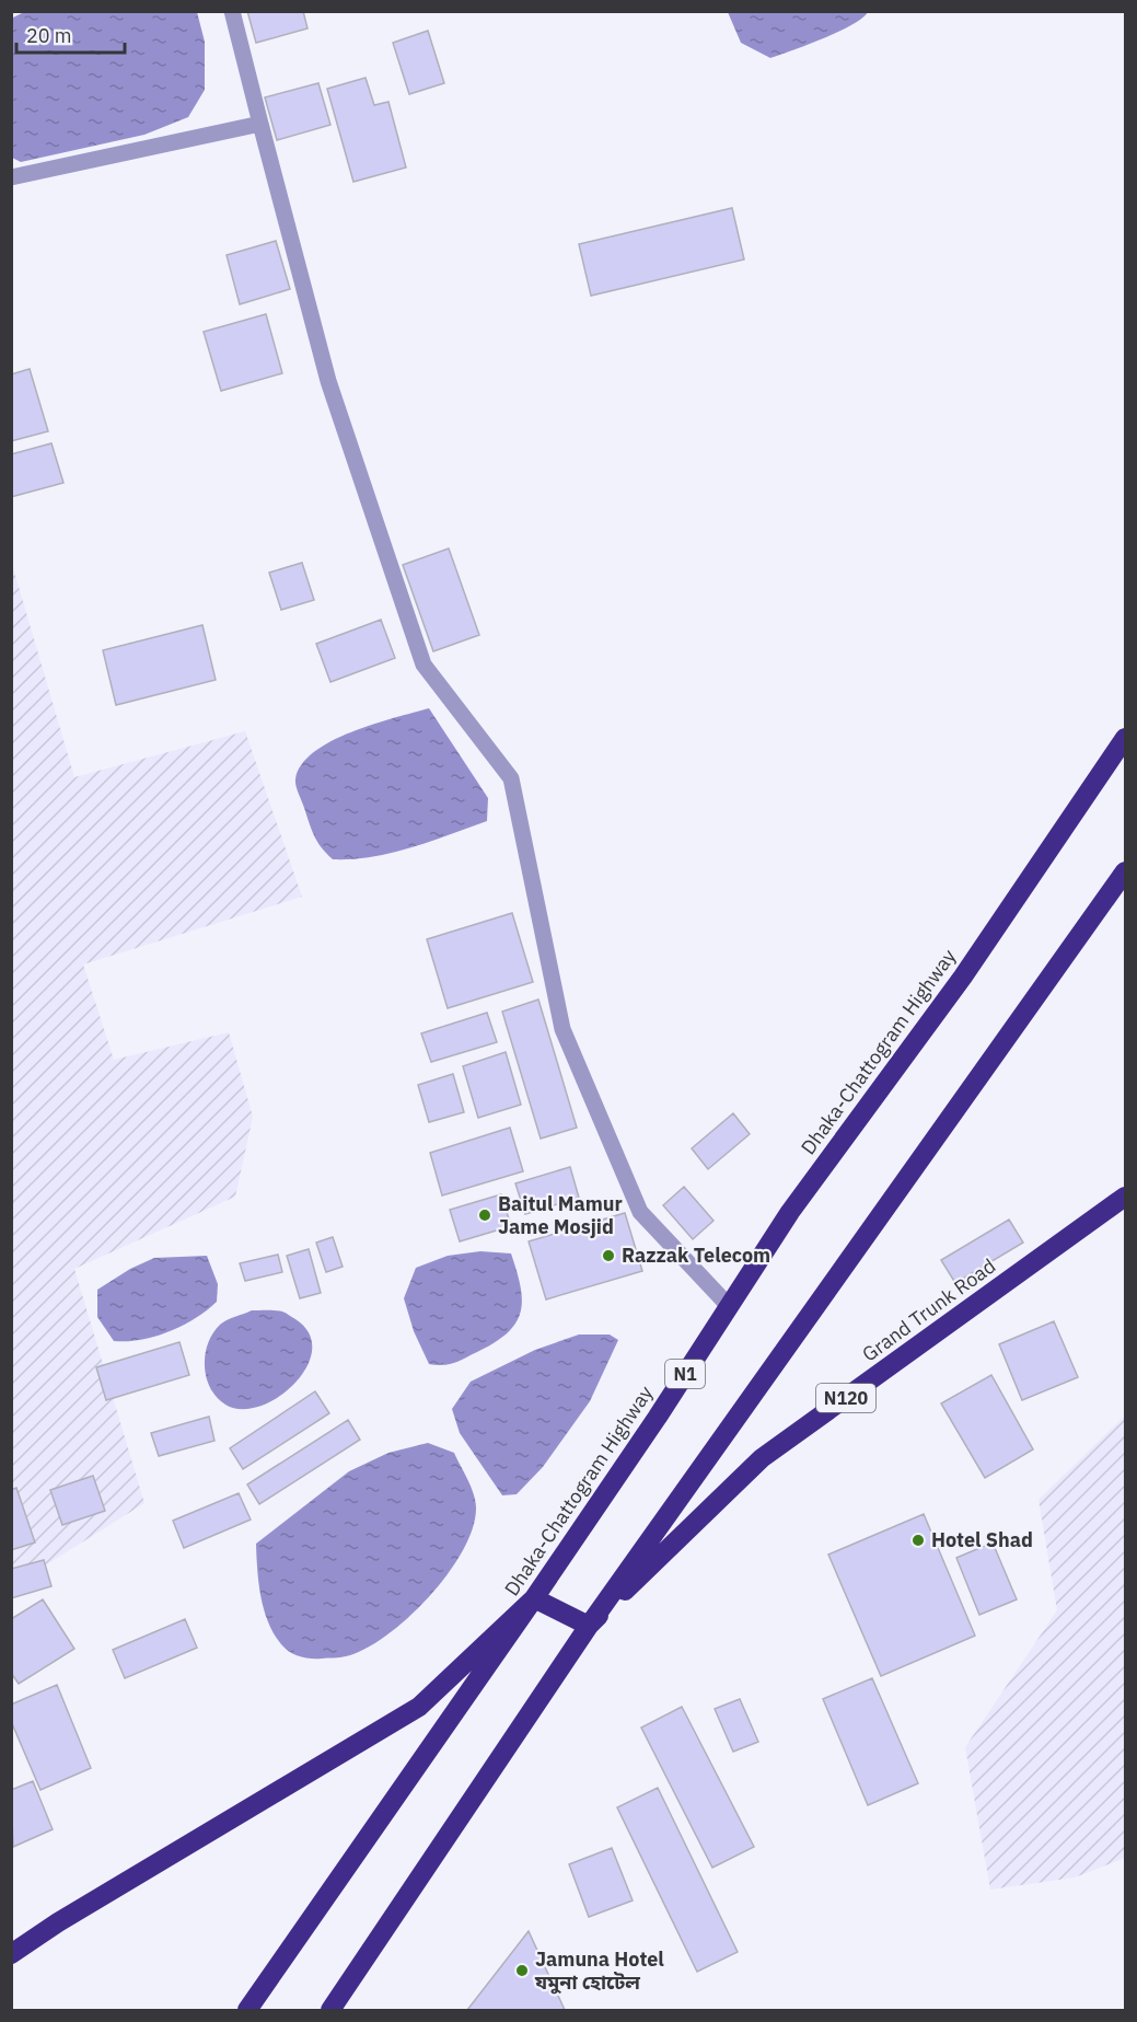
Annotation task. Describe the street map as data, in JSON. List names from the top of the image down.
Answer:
{
  "streets": {
    "highway": [
      "Dhaka-Chattogram Highway",
      "Grand Trunk Road",
      "N1",
      "N120"
    ]
  },
  "places": [
    "Baitul Mamur Jame Mosjid",
    "Razzak Telecom",
    "Hotel Shad",
    "Jamuna Hotel যমুনা হোটেল"
  ],
  "scale_bar": "20 m"
}
